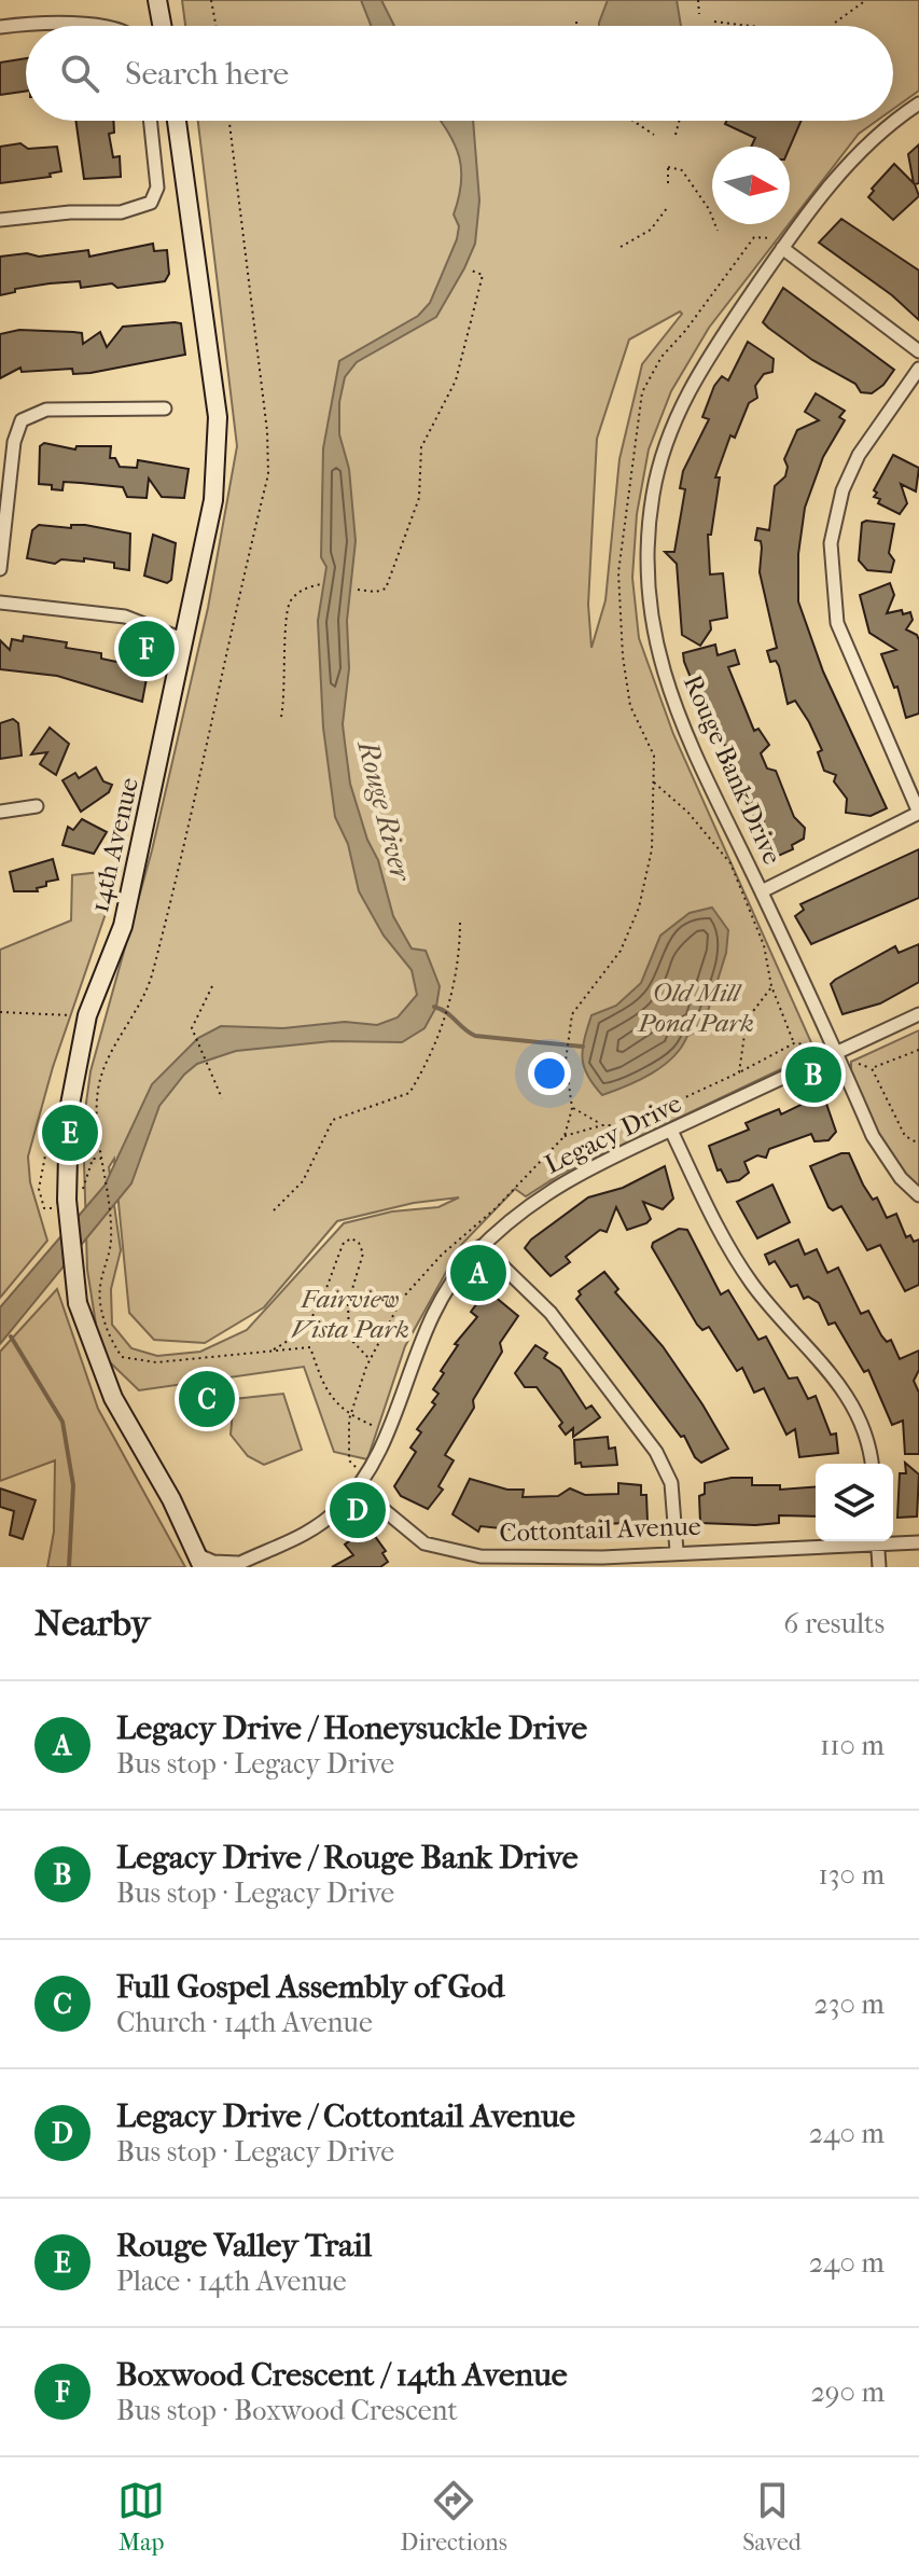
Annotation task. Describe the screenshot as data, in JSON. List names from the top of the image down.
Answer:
{
  "streets": {
    "main road": ["14th Avenue"],
    "street": ["Rouge Bank Drive", "Legacy Drive", "Cottontail Avenue"]
  },
  "crossings": [
    ["Rouge Bank Drive", "Legacy Drive"],
    ["14th Avenue", "Legacy Drive"],
    ["Legacy Drive", "Cottontail Avenue"]
  ],
  "water": ["Rouge River"],
  "parks": ["Old Mill Pond Park", "Fairview Vista Park"],
  "north": "right",
  "page": {
    "search": "Search here",
    "pins": [
      "F",
      "B",
      "E",
      "A",
      "C",
      "D"
    ],
    "heading": ["Nearby", "6 results"],
    "list": [
      {
        "mark": "A",
        "name": "Legacy Drive / Honeysuckle Drive",
        "note": "Bus stop · Legacy Drive",
        "value": "110 m"
      },
      {
        "mark": "B",
        "name": "Legacy Drive / Rouge Bank Drive",
        "note": "Bus stop · Legacy Drive",
        "value": "130 m"
      },
      {
        "mark": "C",
        "name": "Full Gospel Assembly of God",
        "note": "Church · 14th Avenue",
        "value": "230 m"
      },
      {
        "mark": "D",
        "name": "Legacy Drive / Cottontail Avenue",
        "note": "Bus stop · Legacy Drive",
        "value": "240 m"
      },
      {
        "mark": "E",
        "name": "Rouge Valley Trail",
        "note": "Place · 14th Avenue",
        "value": "240 m"
      },
      {
        "mark": "F",
        "name": "Boxwood Crescent / 14th Avenue",
        "note": "Bus stop · Boxwood Crescent",
        "value": "290 m"
      }
    ],
    "nav": ["Map", "Directions", "Saved"]
  }
}
